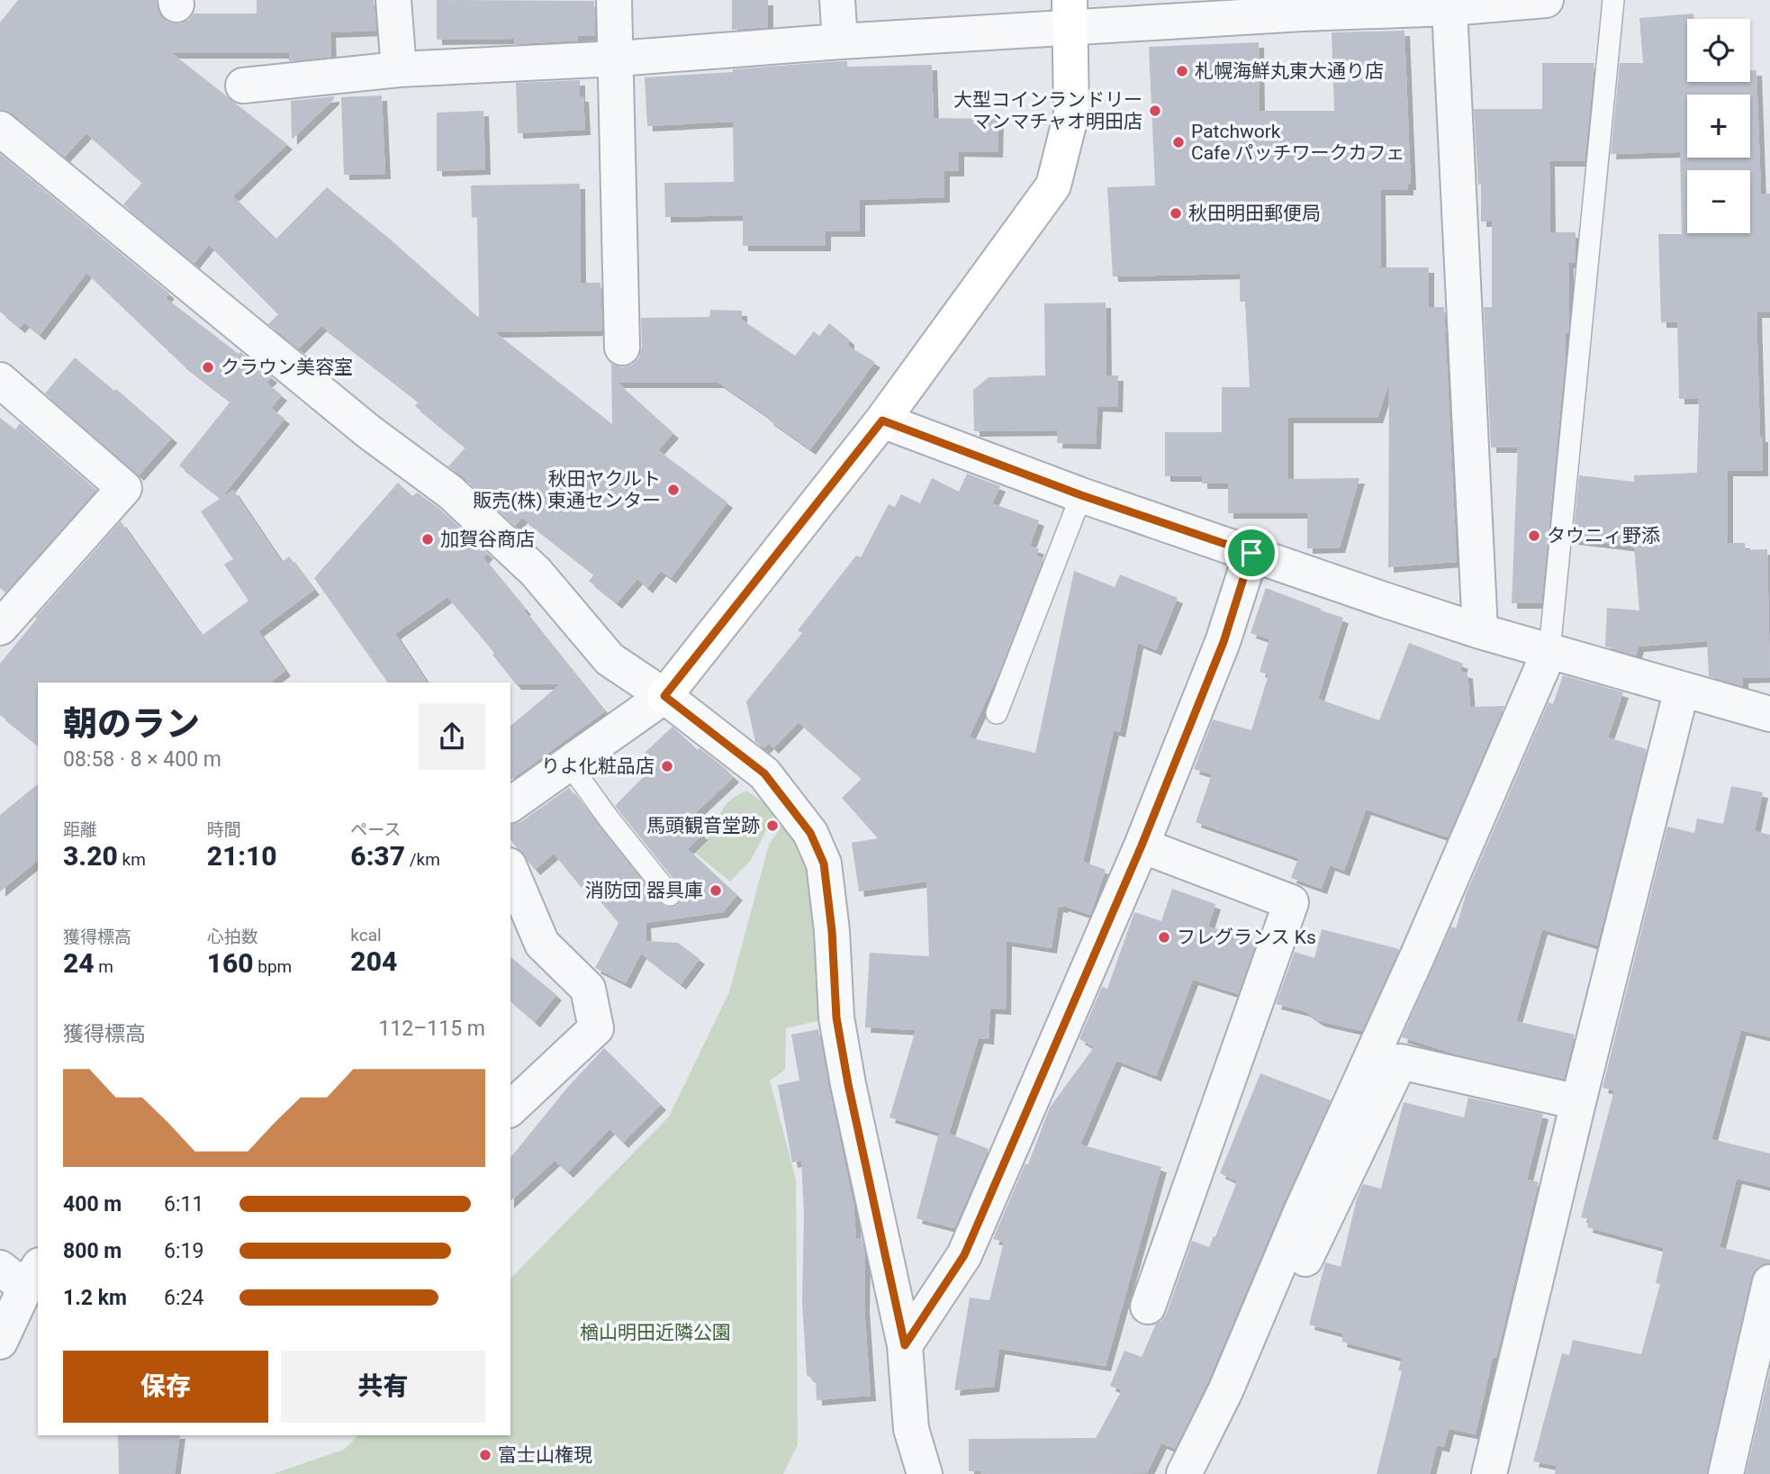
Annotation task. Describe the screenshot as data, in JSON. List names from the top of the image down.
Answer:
{
  "parks": ["楢山明田近隣公園"],
  "places": [
    "札幌海鮮丸東大通り店",
    "大型コインランドリー マンマチャオ明田店",
    "Patchwork Cafe パッチワークカフェ",
    "秋田明田郵便局",
    "クラウン美容室",
    "秋田ヤクルト 販売(株) 東通センター",
    "タウニィ野添",
    "加賀谷商店",
    "りよ化粧品店",
    "馬頭観音堂跡",
    "消防団 器具庫",
    "フレグランス Ks",
    "富士山権現"
  ],
  "page": {
    "map_buttons": ["+", "−"],
    "heading": ["朝のラン", "08:58 · 8 × 400 m"],
    "stats": [
      ["距離", "3.20 km"],
      ["時間", "21:10"],
      ["ペース", "6:37 /km"],
      ["獲得標高", "24 m"],
      ["心拍数", "160 bpm"],
      ["kcal", "204"]
    ],
    "chart": ["獲得標高", "112–115 m"],
    "list": [
      {
        "name": "400 m",
        "note": "6:11"
      },
      {
        "name": "800 m",
        "note": "6:19"
      },
      {
        "name": "1.2 km",
        "note": "6:24"
      }
    ],
    "buttons": ["保存", "共有"]
  }
}
